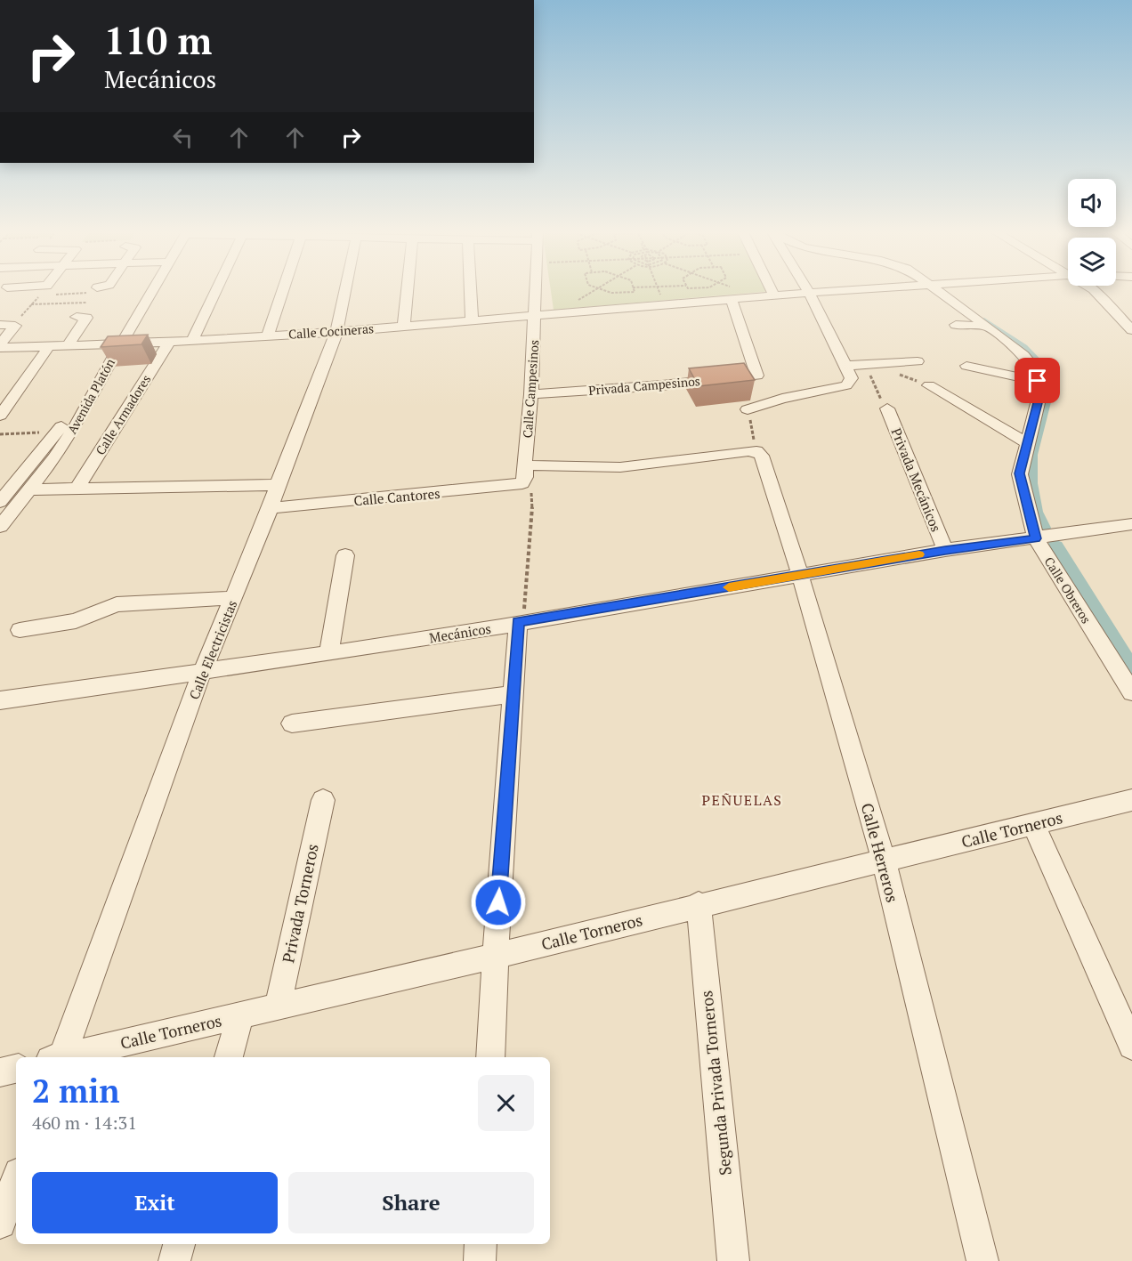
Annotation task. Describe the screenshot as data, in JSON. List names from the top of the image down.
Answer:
{
  "streets": {
    "street": [
      "Calle Cocineras",
      "Privada Campesinos",
      "Calle Campesinos",
      "Avenida Platón",
      "Calle Armadores",
      "Privada Mecánicos",
      "Calle Cantores",
      "Calle Obreros",
      "Mecánicos",
      "Calle Electricistas",
      "Calle Torneros",
      "Calle Herreros",
      "Privada Torneros",
      "Segunda Privada Torneros"
    ]
  },
  "crossings": [
    ["Calle Cocineras", "Privada Campesinos"],
    ["Calle Cocineras", "Calle Campesinos"],
    ["Calle Cocineras", "Avenida Platón"],
    ["Calle Cocineras", "Calle Armadores"],
    ["Calle Cocineras", "Calle Electricistas"],
    ["Privada Campesinos", "Calle Campesinos"],
    ["Calle Campesinos", "Calle Cantores"],
    ["Privada Mecánicos", "Mecánicos"],
    ["Calle Cantores", "Calle Electricistas"],
    ["Calle Obreros", "Mecánicos"],
    ["Mecánicos", "Calle Electricistas"],
    ["Mecánicos", "Calle Herreros"],
    ["Calle Torneros", "Calle Herreros"],
    ["Calle Torneros", "Privada Torneros"],
    ["Calle Torneros", "Segunda Privada Torneros"]
  ],
  "districts": ["PEÑUELAS"],
  "page": {
    "turn": ["110 m", "Mecánicos"],
    "heading": ["2 min", "460 m · 14:31"],
    "buttons": ["Exit", "Share"]
  }
}
